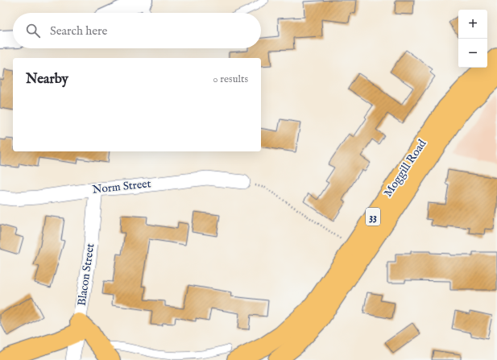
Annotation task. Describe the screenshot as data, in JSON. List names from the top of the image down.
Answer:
{
  "streets": {
    "main road": ["Moggill Road", "33"],
    "street": ["Norm Street", "Blacon Street"]
  },
  "crossings": [
    ["Norm Street", "Blacon Street"]
  ],
  "page": {
    "map_buttons": ["+", "−"],
    "search": "Search here",
    "heading": ["Nearby", "0 results"]
  }
}
